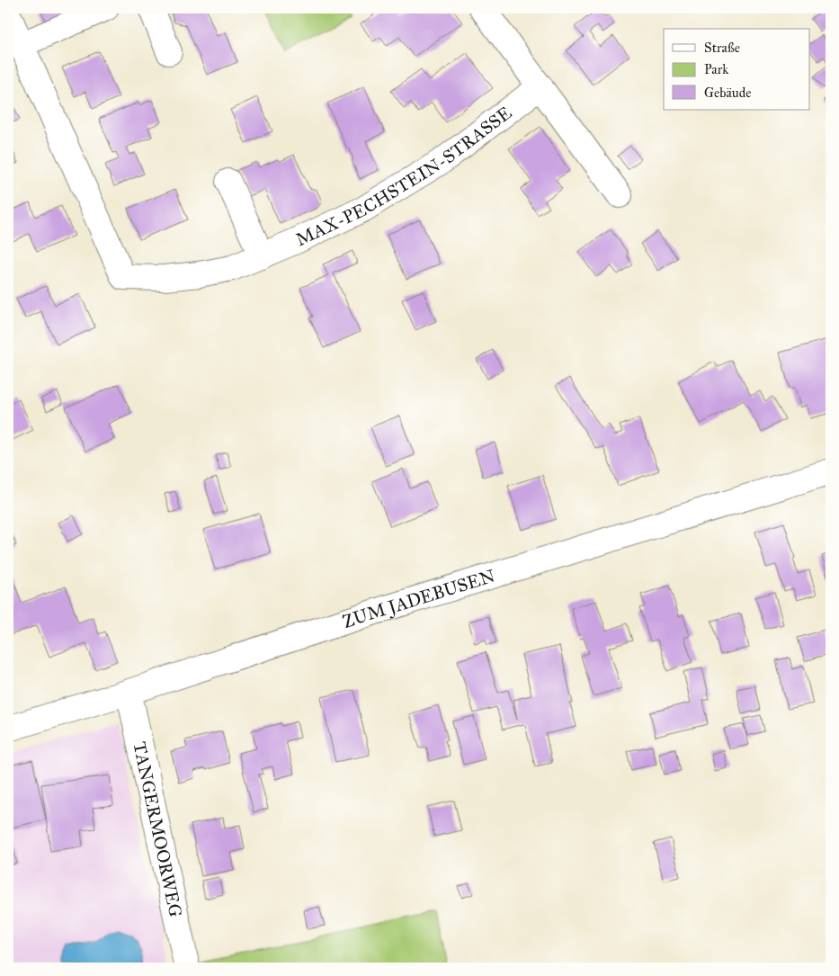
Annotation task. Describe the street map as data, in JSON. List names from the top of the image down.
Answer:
{
  "streets": {
    "street": ["MAX-PECHSTEIN-STRASSE", "ZUM JADEBUSEN", "TANGERMOORWEG"]
  },
  "crossings": [
    ["ZUM JADEBUSEN", "TANGERMOORWEG"]
  ],
  "legend": ["Straße", "Park", "Gebäude"]
}
